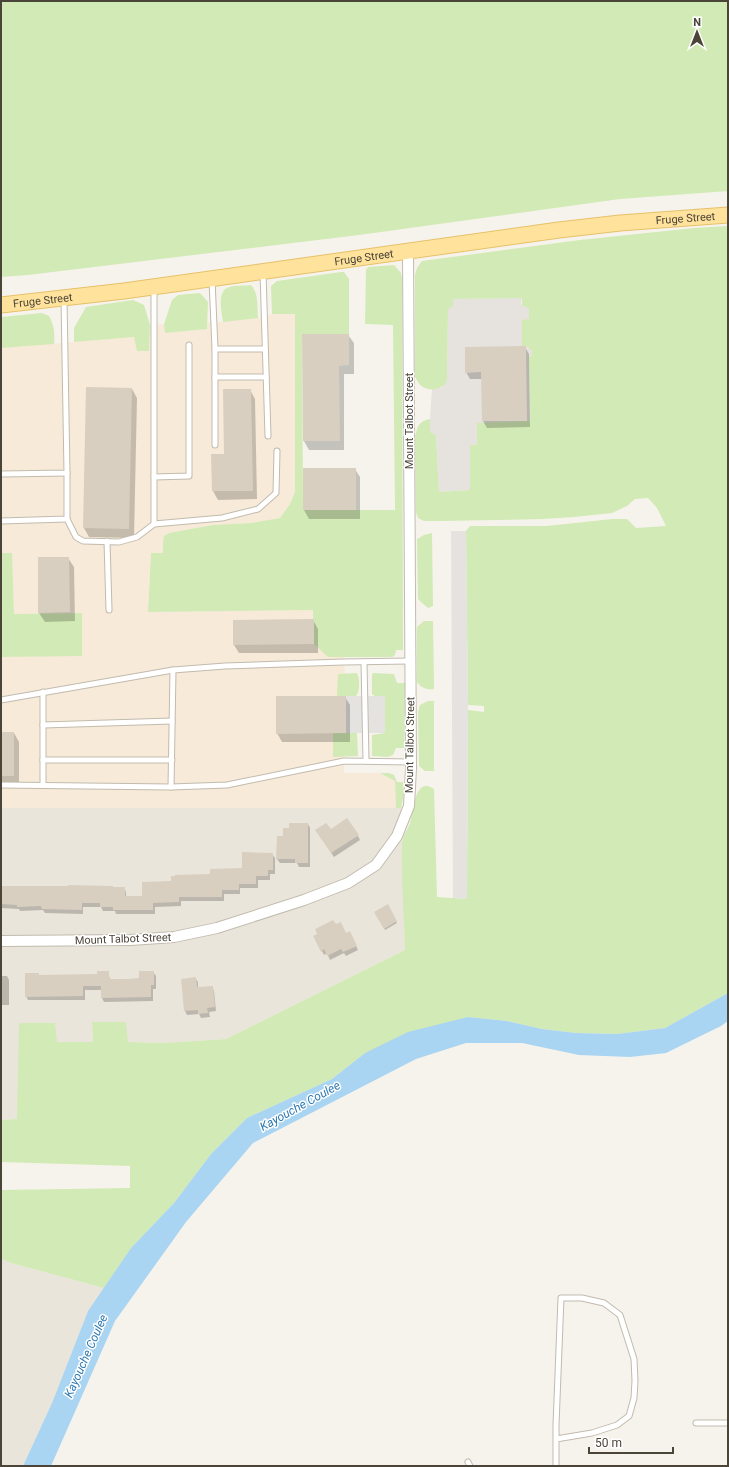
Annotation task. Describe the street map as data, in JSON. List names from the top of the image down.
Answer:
{
  "streets": {
    "main road": ["Fruge Street"],
    "street": ["Mount Talbot Street"]
  },
  "crossings": [
    ["Fruge Street", "Mount Talbot Street"]
  ],
  "water": ["Kayouche Coulee"],
  "scale_bar": "50 m",
  "north": "top"
}
